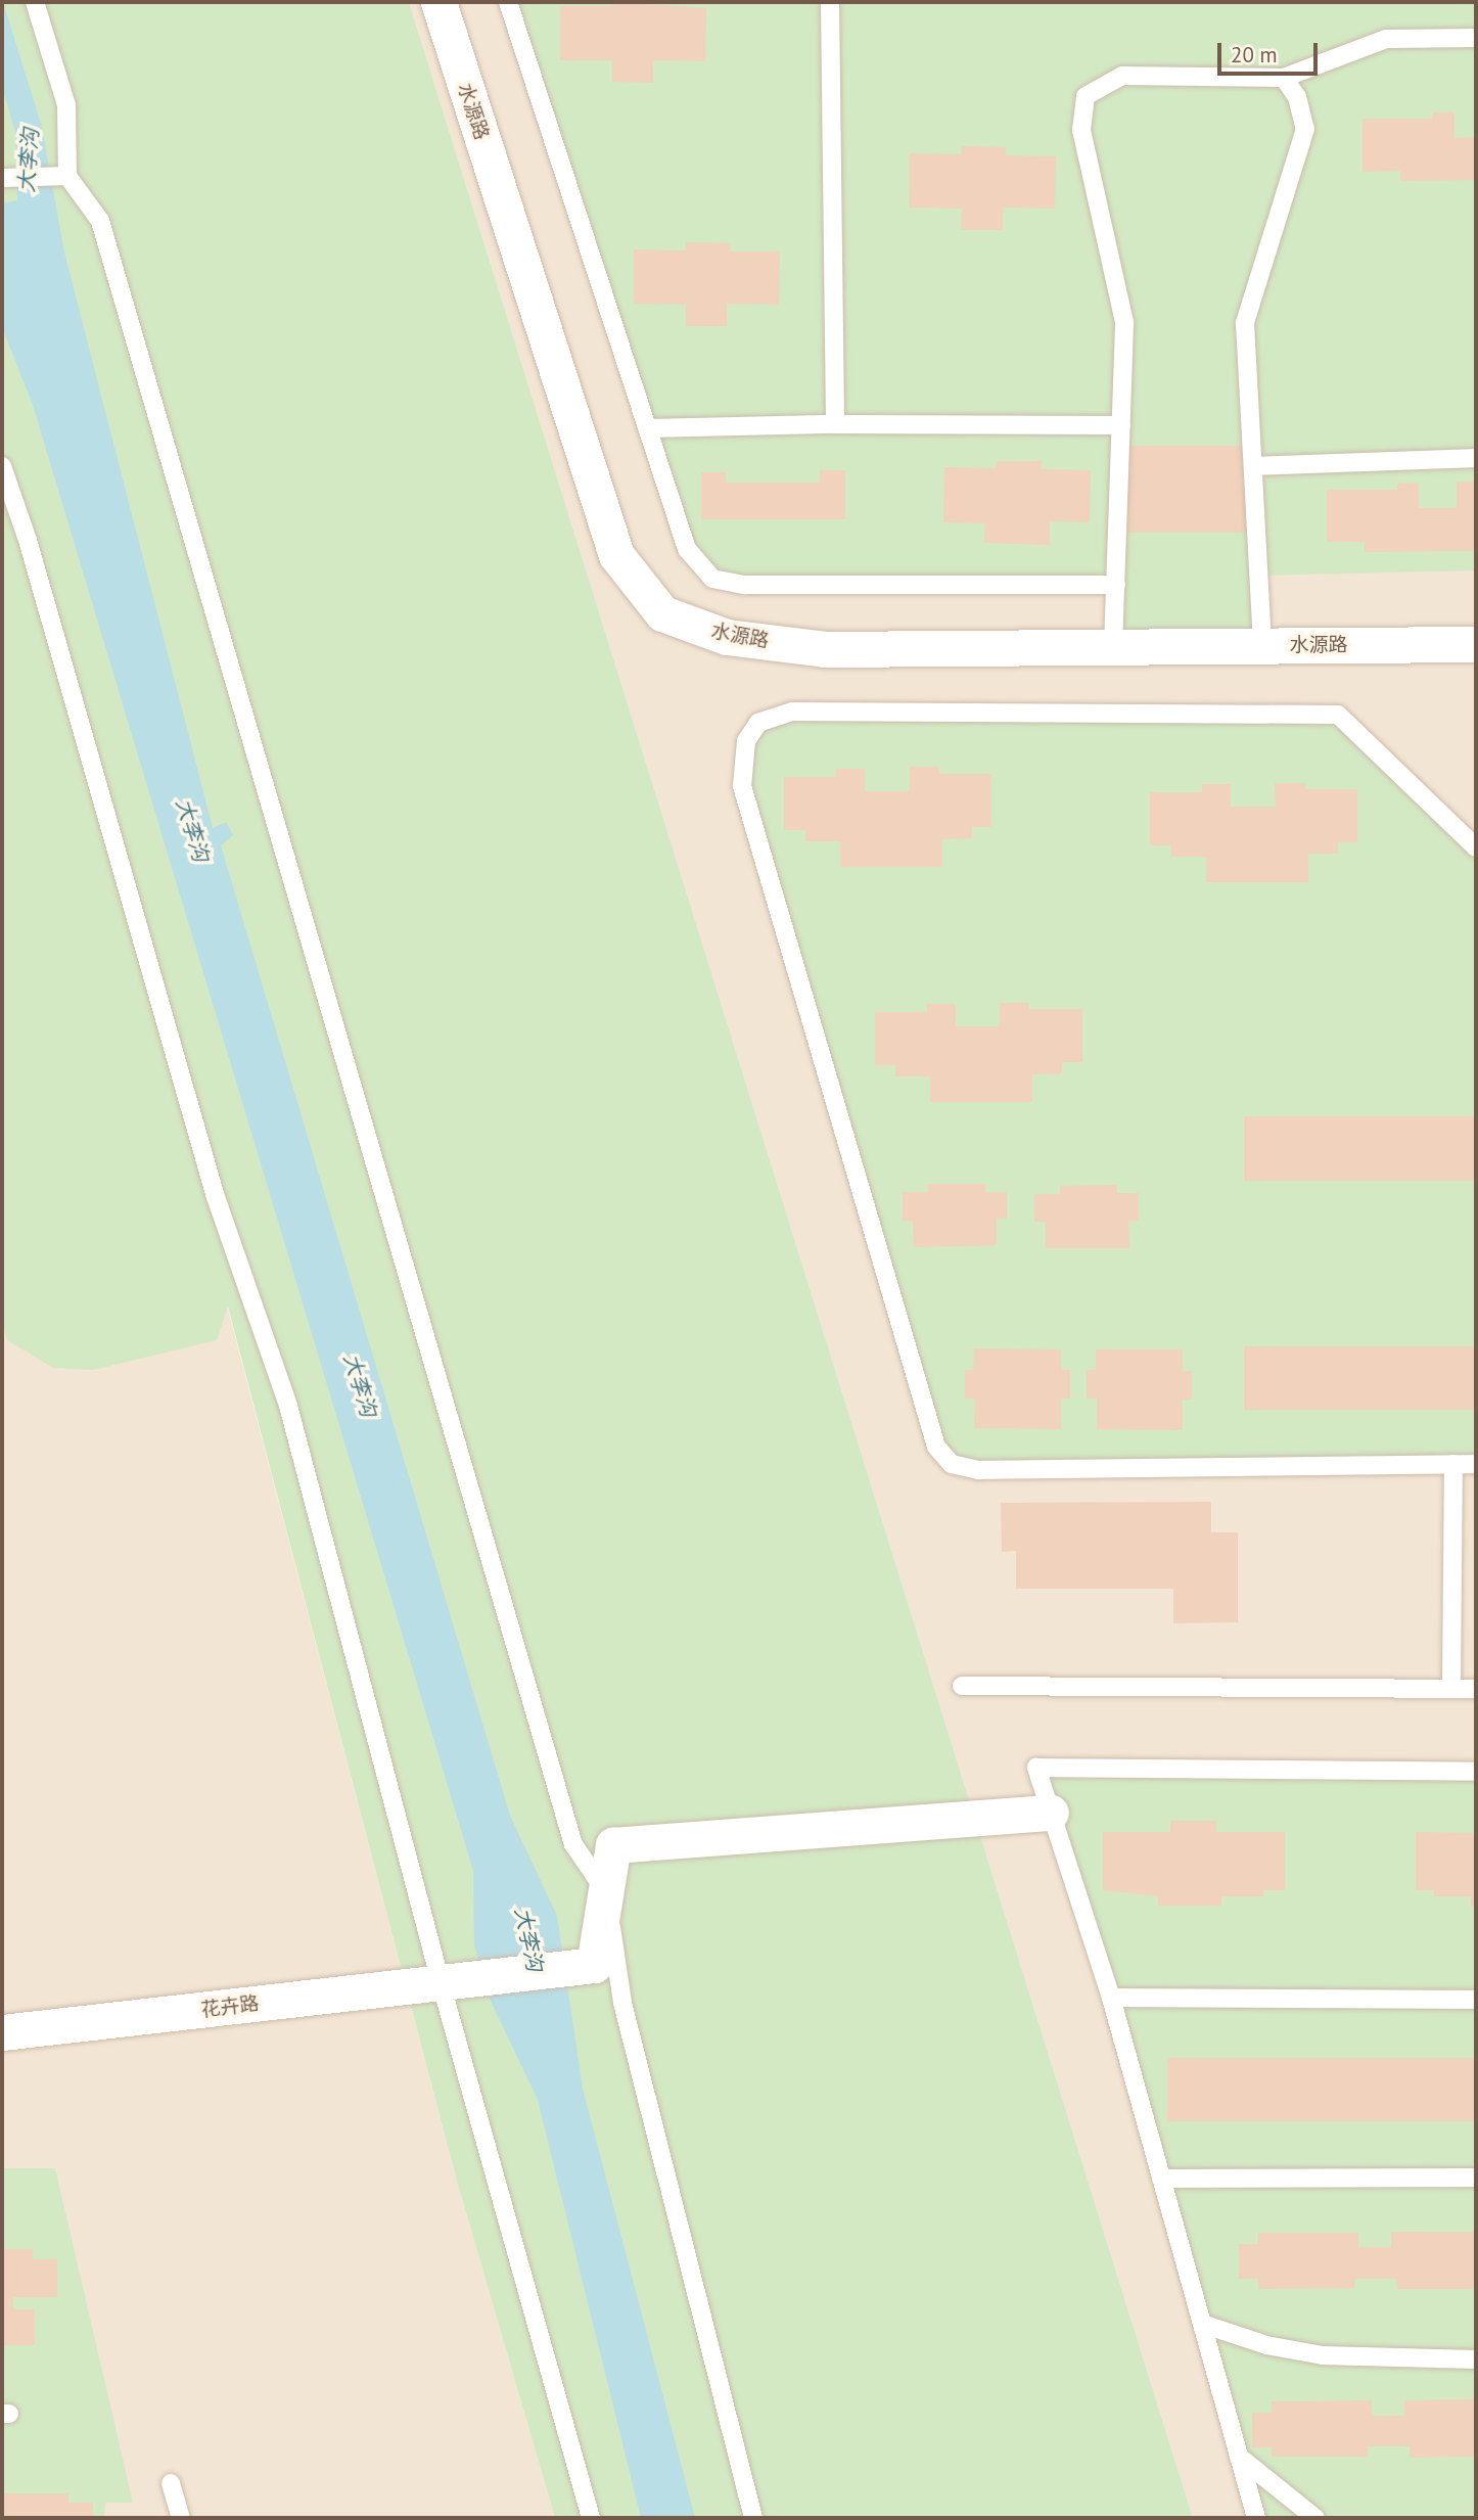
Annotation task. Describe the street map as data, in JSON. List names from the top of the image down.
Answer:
{
  "streets": {
    "street": ["水源路", "花卉路"]
  },
  "water": ["大李沟"],
  "scale_bar": "20 m"
}
